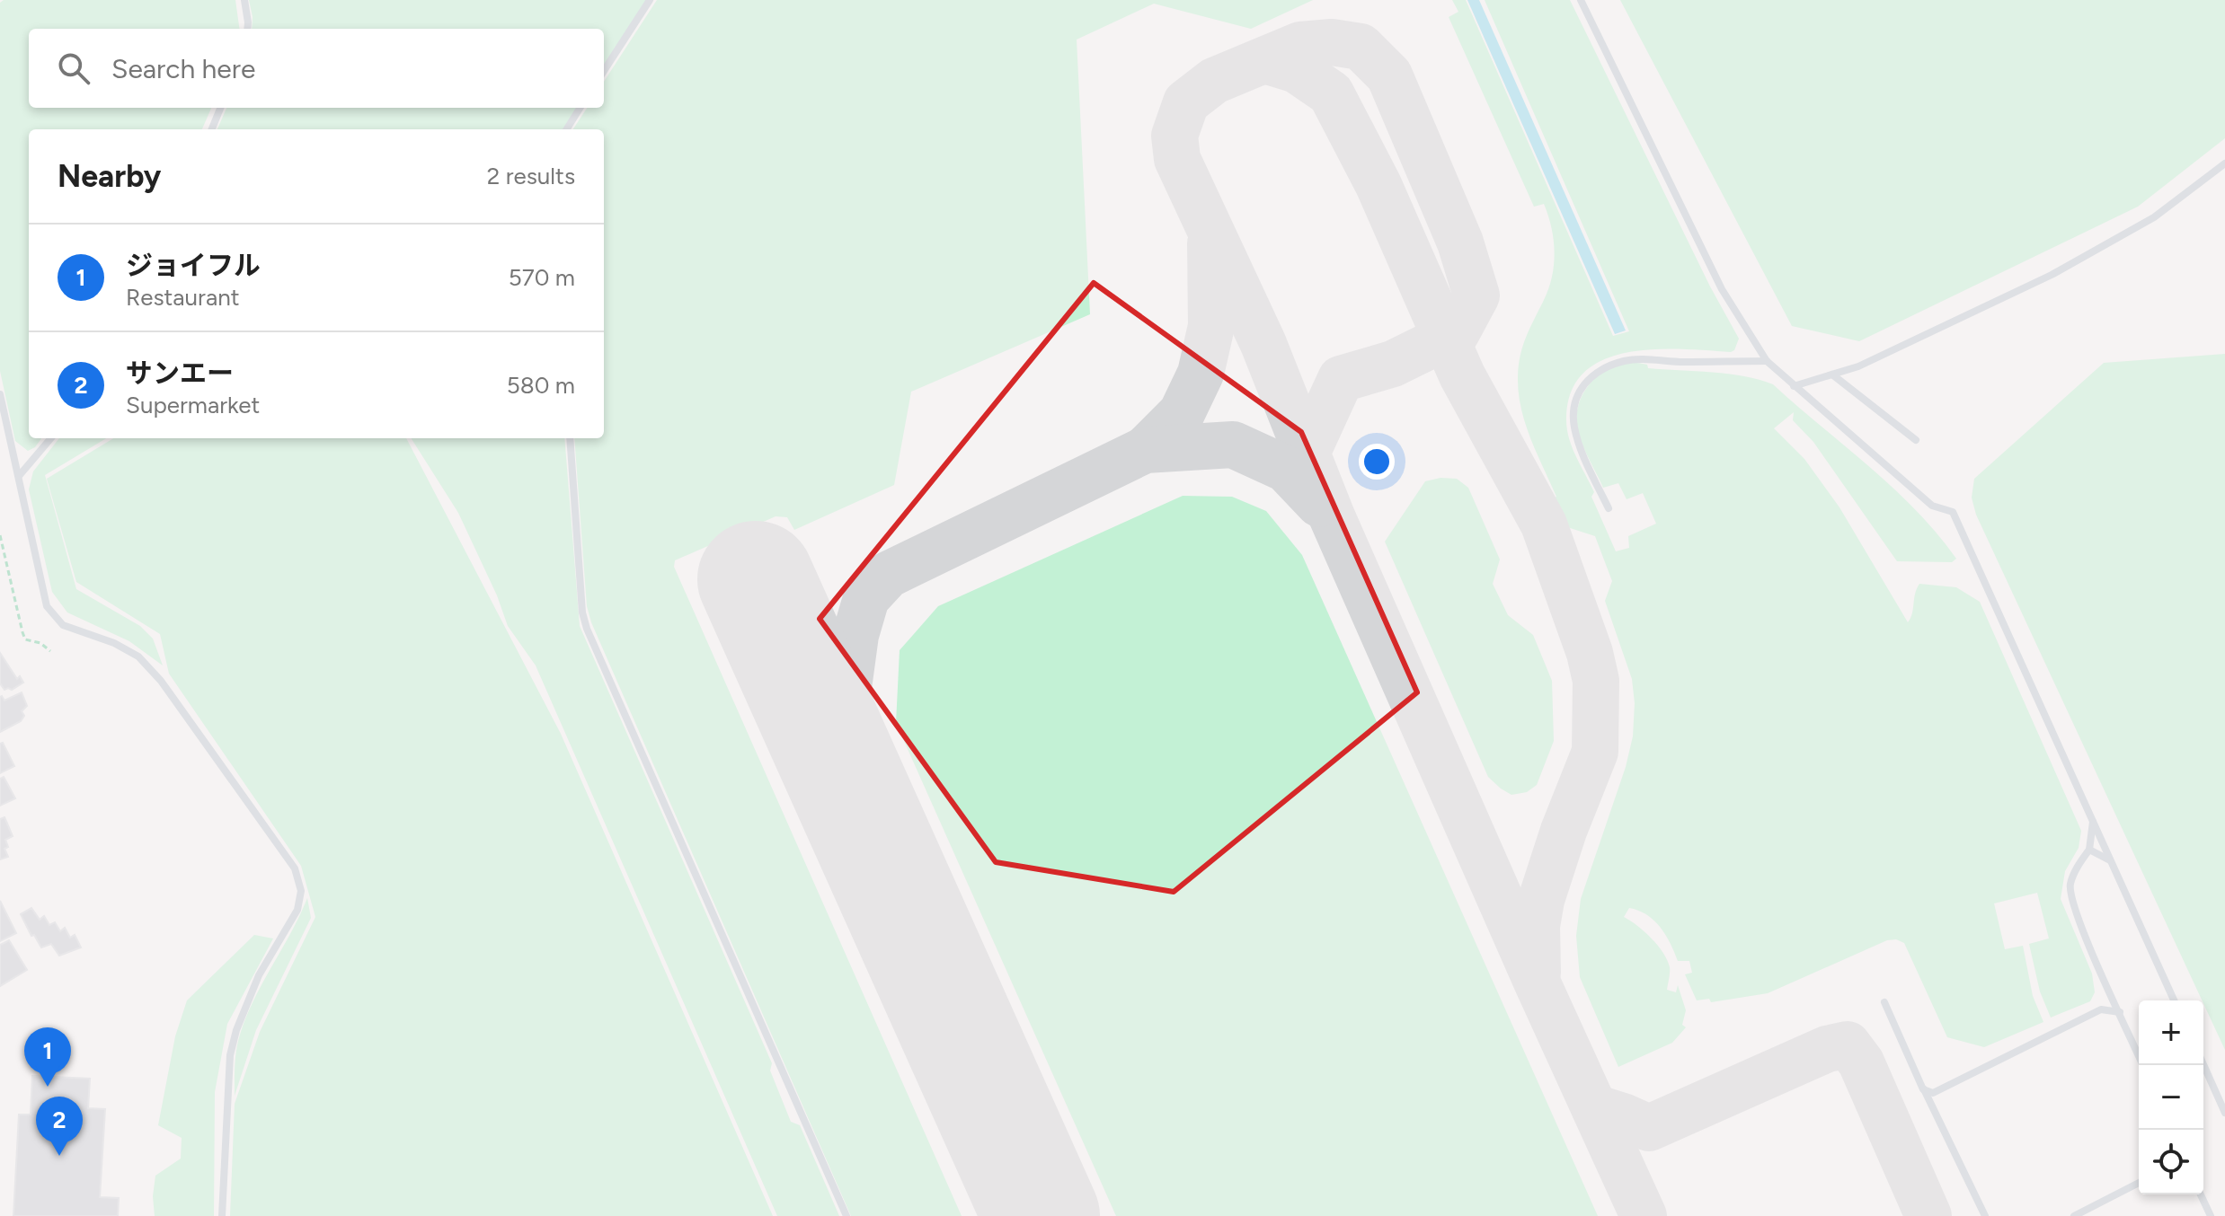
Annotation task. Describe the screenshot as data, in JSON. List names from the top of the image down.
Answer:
{
  "page": {
    "search": "Search here",
    "heading": ["Nearby", "2 results"],
    "list": [
      {
        "mark": "1",
        "name": "ジョイフル",
        "note": "Restaurant",
        "value": "570 m"
      },
      {
        "mark": "2",
        "name": "サンエー",
        "note": "Supermarket",
        "value": "580 m"
      }
    ],
    "map_buttons": ["+", "−"],
    "pins": ["1", "2"]
  }
}
